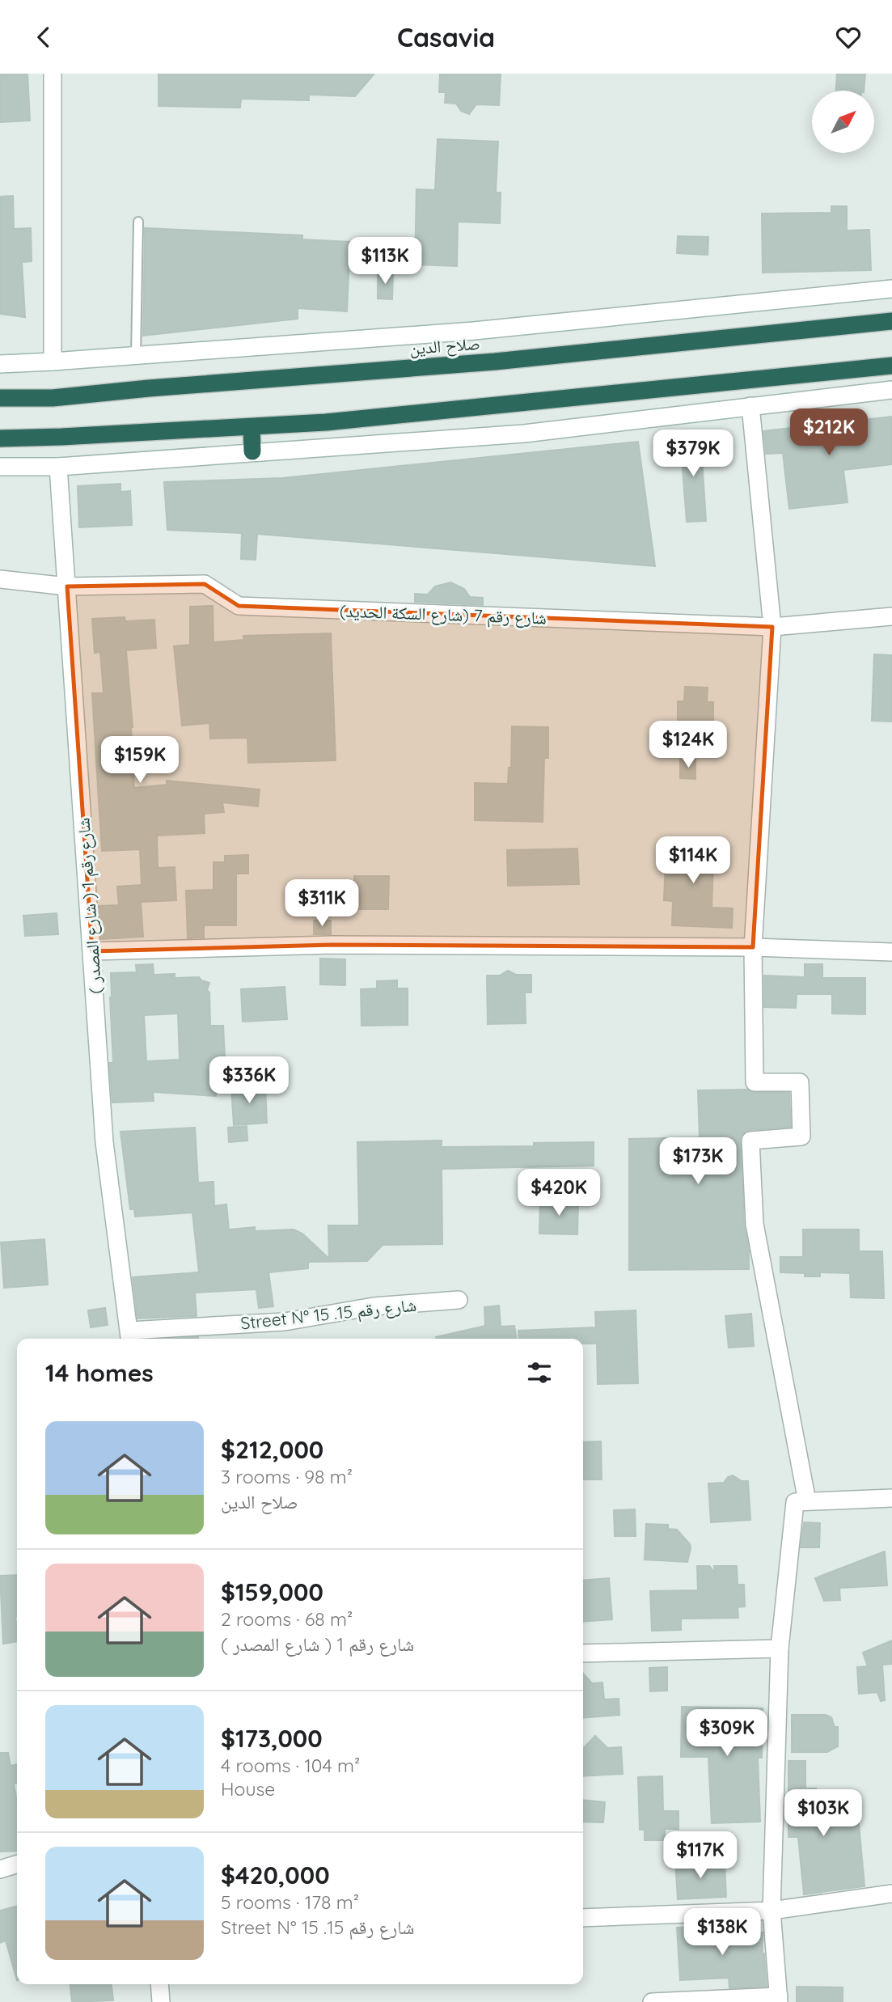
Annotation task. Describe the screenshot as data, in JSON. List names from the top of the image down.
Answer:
{
  "streets": {
    "highway": ["صلاح الدين"],
    "street": ["شارع رقم 7 (شارع السكة الحديد)", "شارع رقم 1 ( شارع المصدر )", "Street N° 15 .شارع رقم 15"]
  },
  "crossings": [
    ["شارع رقم 7 (شارع السكة الحديد)", "شارع رقم 1 ( شارع المصدر )"],
    ["شارع رقم 1 ( شارع المصدر )", "Street N° 15 .شارع رقم 15"]
  ],
  "north": "top right",
  "page": {
    "header": "Casavia",
    "price": [
      "$113K",
      "$212K",
      "$379K",
      "$124K",
      "$159K",
      "$114K",
      "$311K",
      "$336K",
      "$173K",
      "$420K",
      "$309K",
      "$103K",
      "$117K",
      "$138K"
    ],
    "heading": "14 homes",
    "list": [
      {
        "name": "$212,000",
        "note": "3 rooms · 98 m² · صلاح الدين"
      },
      {
        "name": "$159,000",
        "note": "2 rooms · 68 m² · شارع رقم 1 ( شارع المصدر )"
      },
      {
        "name": "$173,000",
        "note": "4 rooms · 104 m² · House"
      },
      {
        "name": "$420,000",
        "note": "5 rooms · 178 m² · Street N° 15 .شارع رقم 15"
      }
    ]
  }
}
